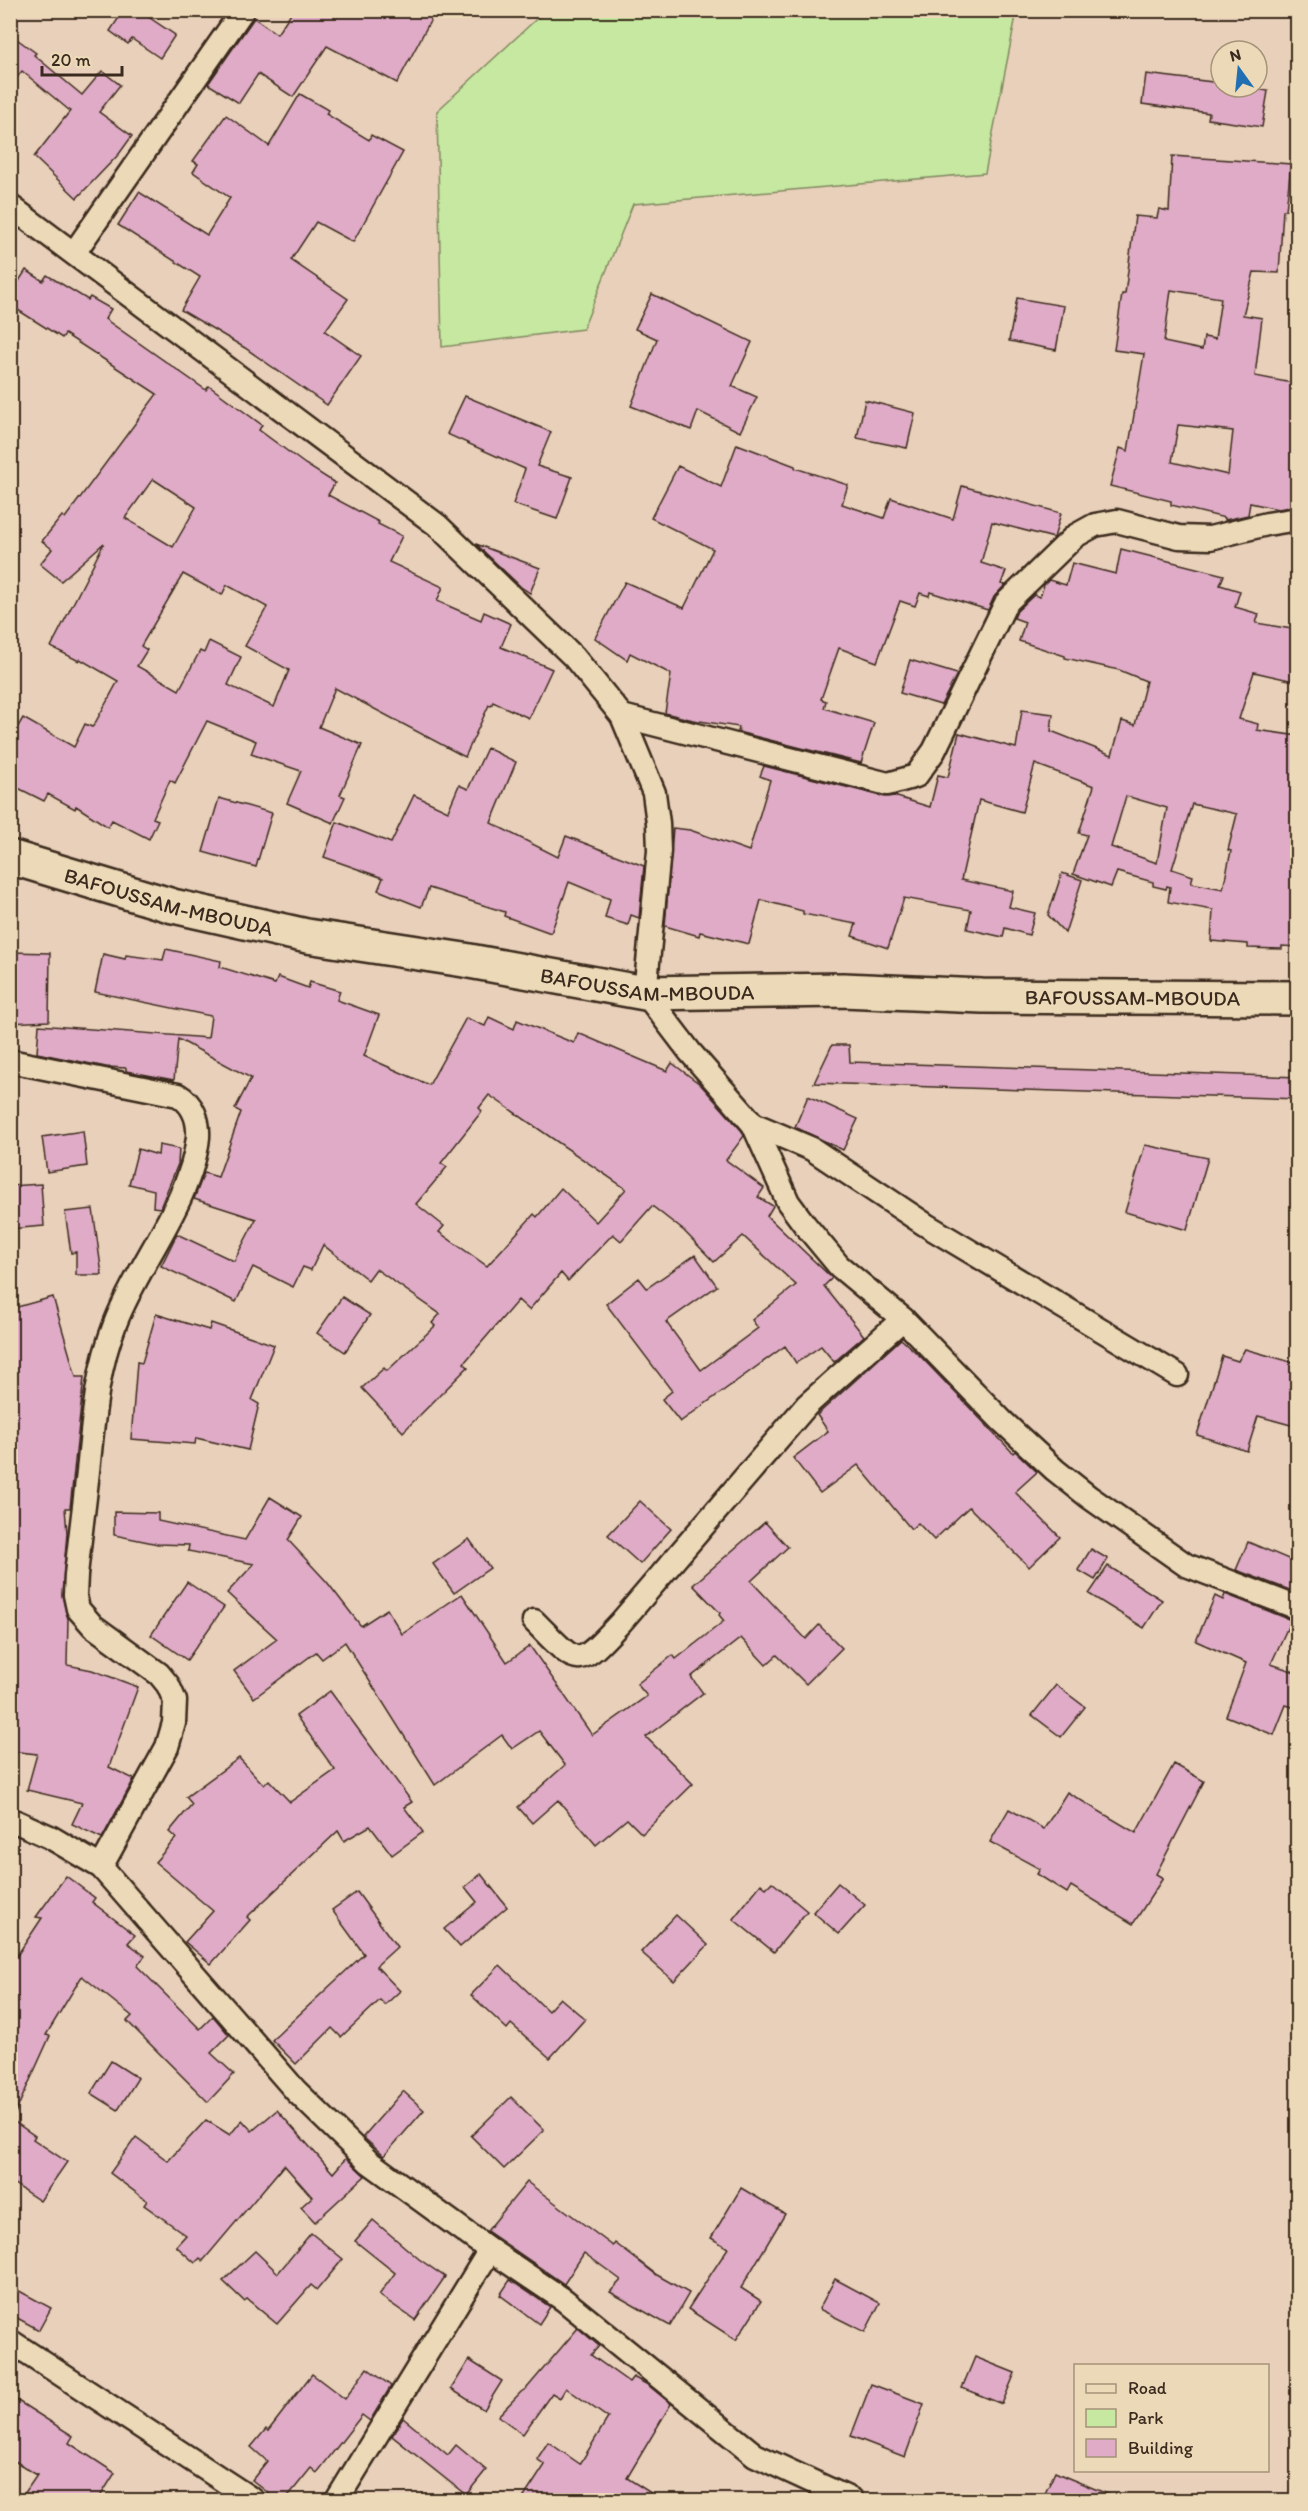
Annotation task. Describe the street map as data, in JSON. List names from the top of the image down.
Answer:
{
  "streets": {
    "highway": ["BAFOUSSAM-MBOUDA"]
  },
  "legend": ["Road", "Park", "Building"],
  "scale_bar": "20 m",
  "north": "top"
}
